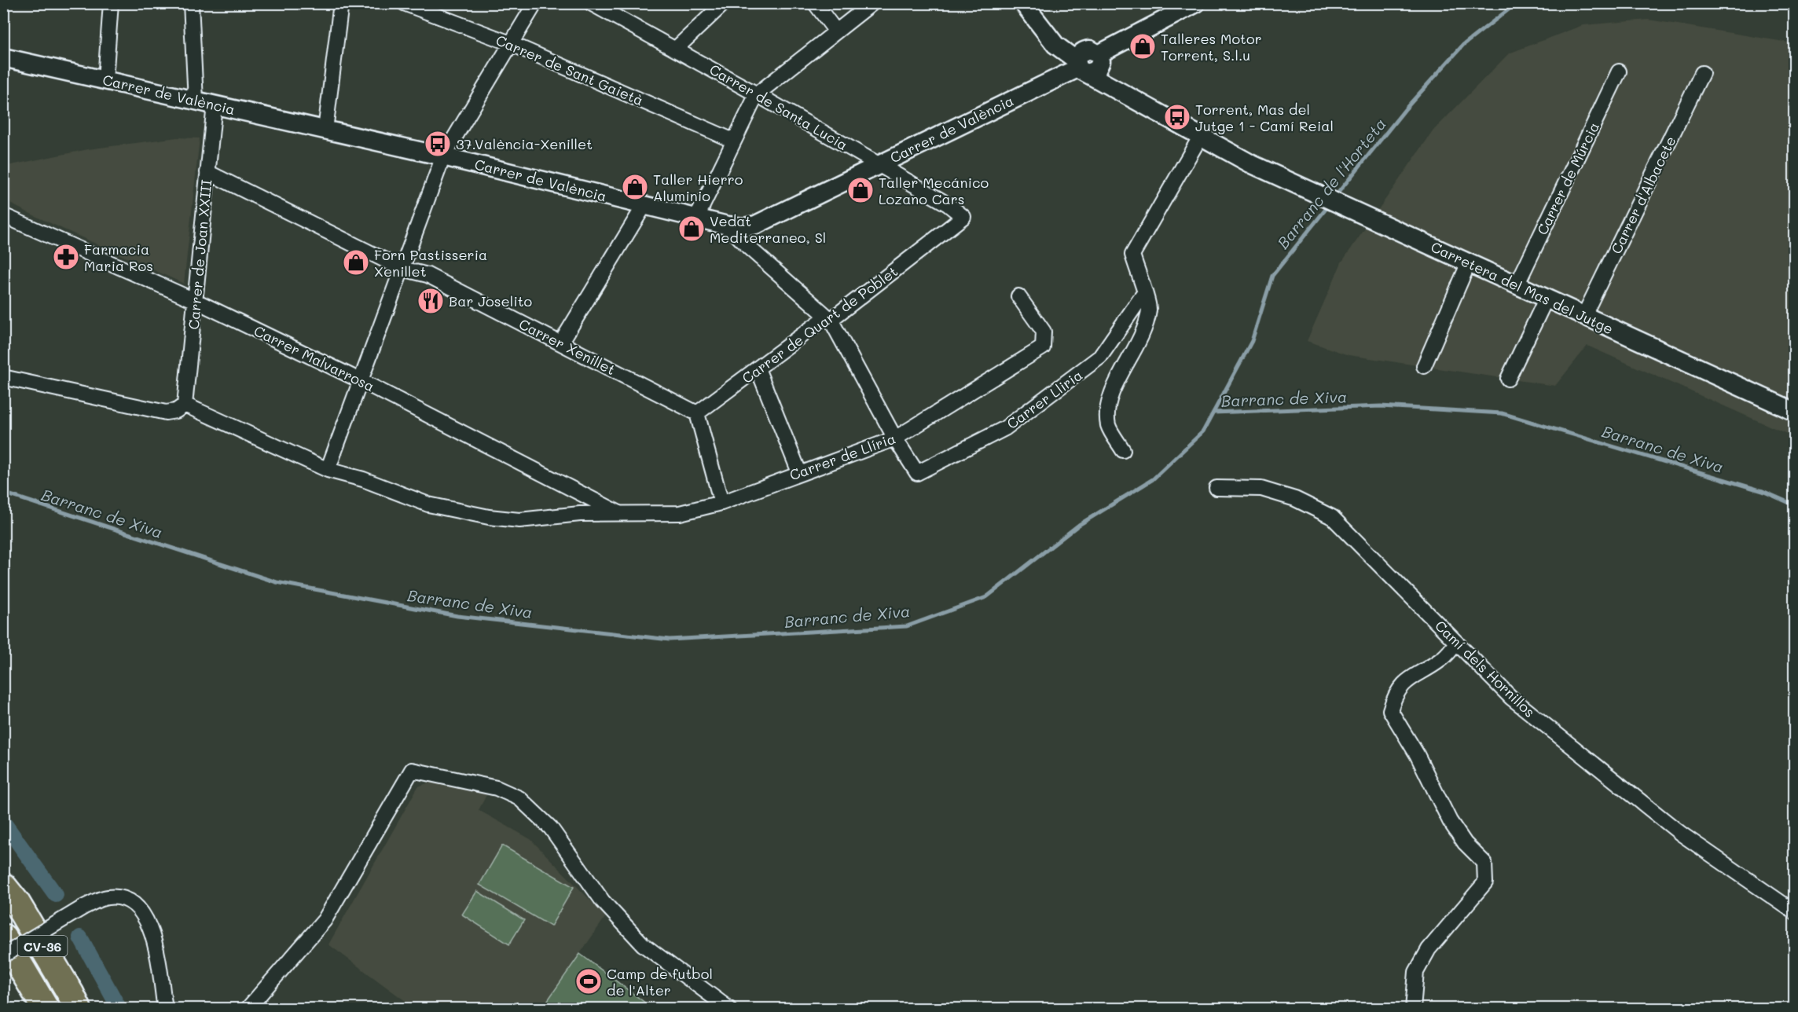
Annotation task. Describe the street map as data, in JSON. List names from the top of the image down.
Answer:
{
  "streets": {
    "highway": ["CV-36"],
    "street": [
      "Carrer de Sant Gaietà",
      "Carrer de València",
      "Carrer de Santa Lucia",
      "Carrer de Múrcia",
      "Carrer d'Albacete",
      "Carrer de Joan XXIII",
      "Carretera del Mas del Jutge",
      "Carrer de Quart de Poblet",
      "Carrer Xenillet",
      "Carrer Malvarrosa",
      "Carrer Lliria",
      "Carrer de Llíria",
      "Camí dels Hornillos"
    ]
  },
  "crossings": [
    ["Carrer de València", "Carrer de Santa Lucia"],
    ["Carrer de València", "Carrer de Joan XXIII"],
    ["Carrer de València", "Carretera del Mas del Jutge"],
    ["Carrer de Santa Lucia", "Carrer de Quart de Poblet"],
    ["Carrer de Múrcia", "Carretera del Mas del Jutge"],
    ["Carrer d'Albacete", "Carretera del Mas del Jutge"],
    ["Carrer de Joan XXIII", "Carrer Xenillet"],
    ["Carrer de Joan XXIII", "Carrer Malvarrosa"],
    ["Carrer de Joan XXIII", "Carrer de Llíria"],
    ["Carrer de Quart de Poblet", "Carrer Xenillet"],
    ["Carrer Malvarrosa", "Carrer de Llíria"],
    ["Carrer Lliria", "Carrer de Llíria"]
  ],
  "water": ["Barranc de l'Horteta", "Barranc de Xiva"],
  "places": {
    "shop": [
      "Talleres Motor Torrent, S.l.u",
      "Taller Hierro Aluminio",
      "Taller Mecánico Lozano Cars",
      "Vedat Mediterraneo, Sl",
      "Forn Pastisseria Xenillet"
    ],
    "bus stop": ["Torrent, Mas del Jutge 1 - Camí Reial", "37.València-Xenillet"],
    "pharmacy": ["Farmacia Maria Ros"],
    "restaurant": ["Bar Joselito"],
    "sports": ["Camp de futbol de l'Alter"]
  }
}
